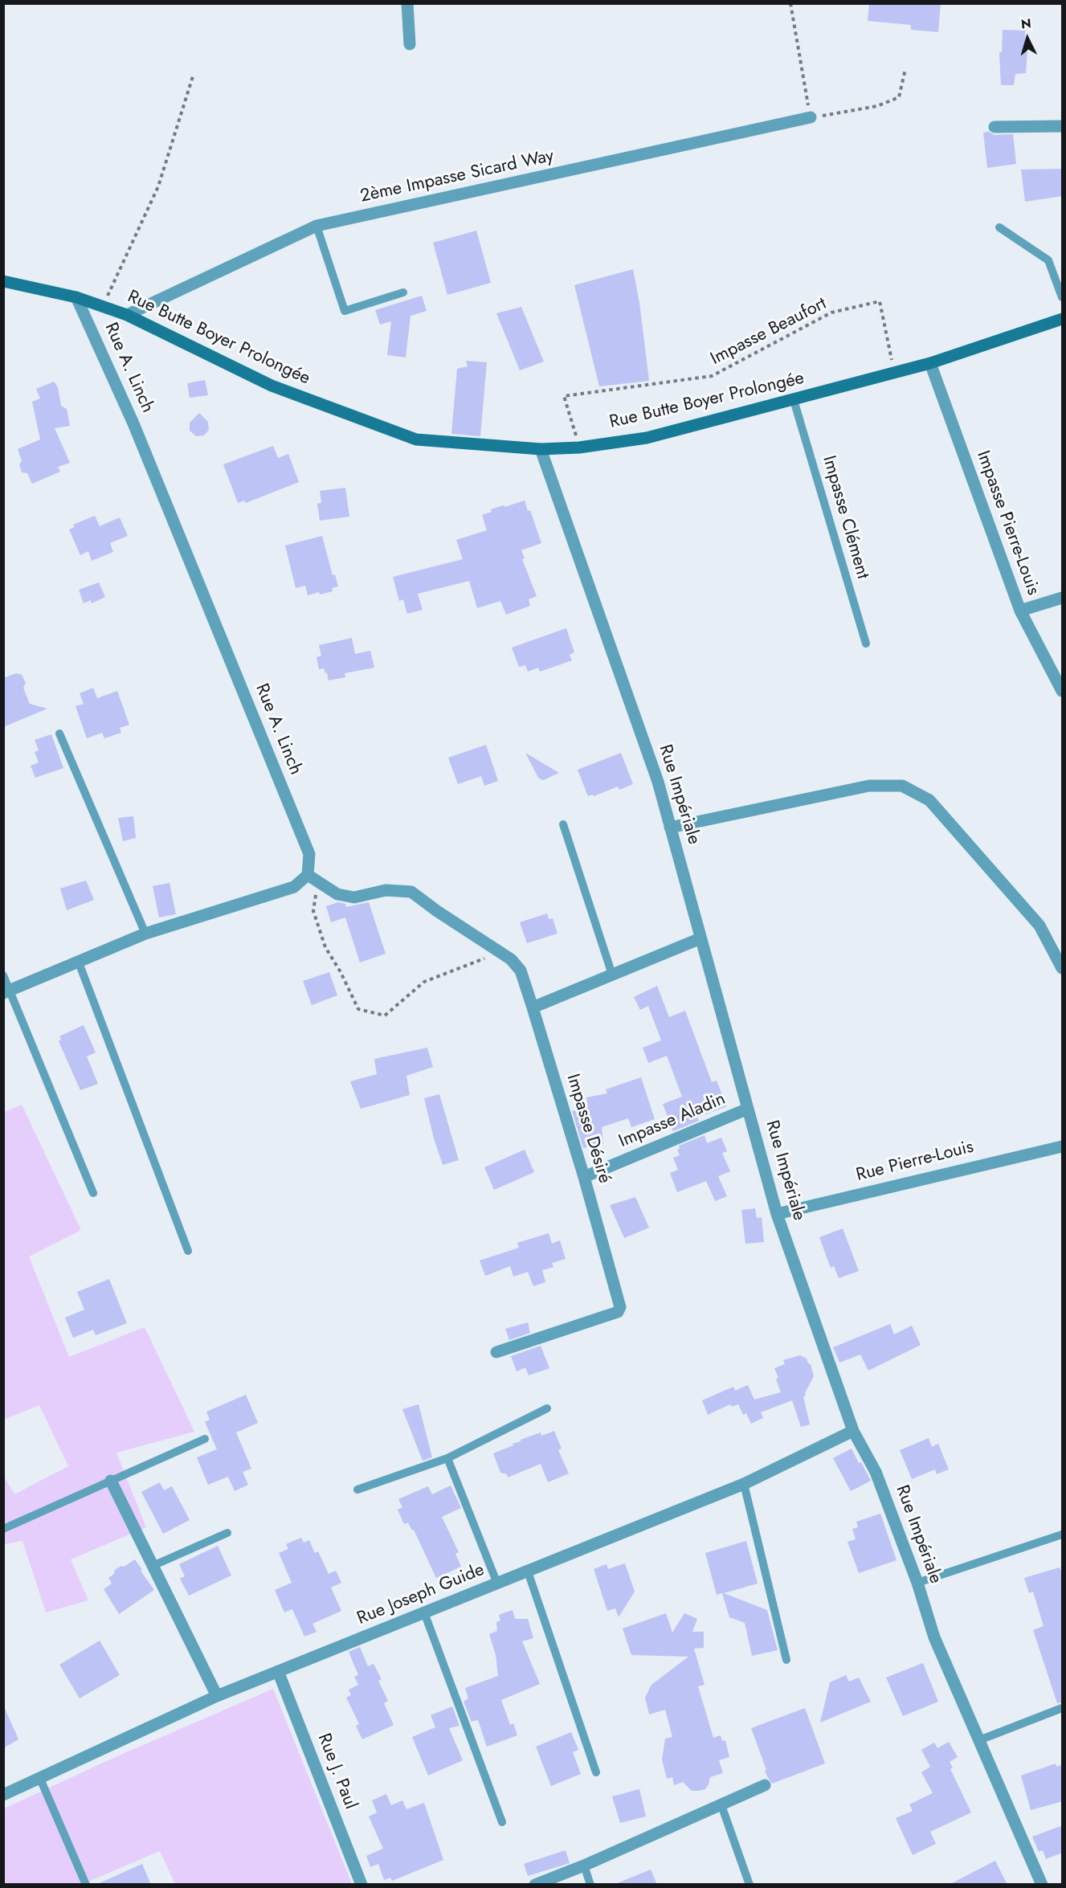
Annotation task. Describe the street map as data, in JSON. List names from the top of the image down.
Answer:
{
  "streets": {
    "street": [
      "2ème Impasse Sicard Way",
      "Rue Butte Boyer Prolongée",
      "Rue A. Linch",
      "Impasse Pierre-Louis",
      "Rue Impériale",
      "Impasse Aladin",
      "Impasse Désiré",
      "Rue Pierre-Louis",
      "Rue Joseph Guide",
      "Rue J. Paul"
    ],
    "lane": ["Impasse Clément"],
    "path": ["Impasse Beaufort"]
  },
  "crossings": [
    ["2ème Impasse Sicard Way", "Rue Butte Boyer Prolongée"],
    ["Impasse Beaufort", "Rue Butte Boyer Prolongée"],
    ["Rue Butte Boyer Prolongée", "Rue A. Linch"],
    ["Rue Butte Boyer Prolongée", "Impasse Clément"],
    ["Rue Butte Boyer Prolongée", "Impasse Pierre-Louis"],
    ["Rue Butte Boyer Prolongée", "Rue Impériale"],
    ["Rue A. Linch", "Impasse Désiré"],
    ["Rue Impériale", "Impasse Aladin"],
    ["Rue Impériale", "Rue Pierre-Louis"],
    ["Rue Impériale", "Rue Joseph Guide"],
    ["Impasse Aladin", "Impasse Désiré"],
    ["Rue Joseph Guide", "Rue J. Paul"]
  ],
  "north": "top"
}
